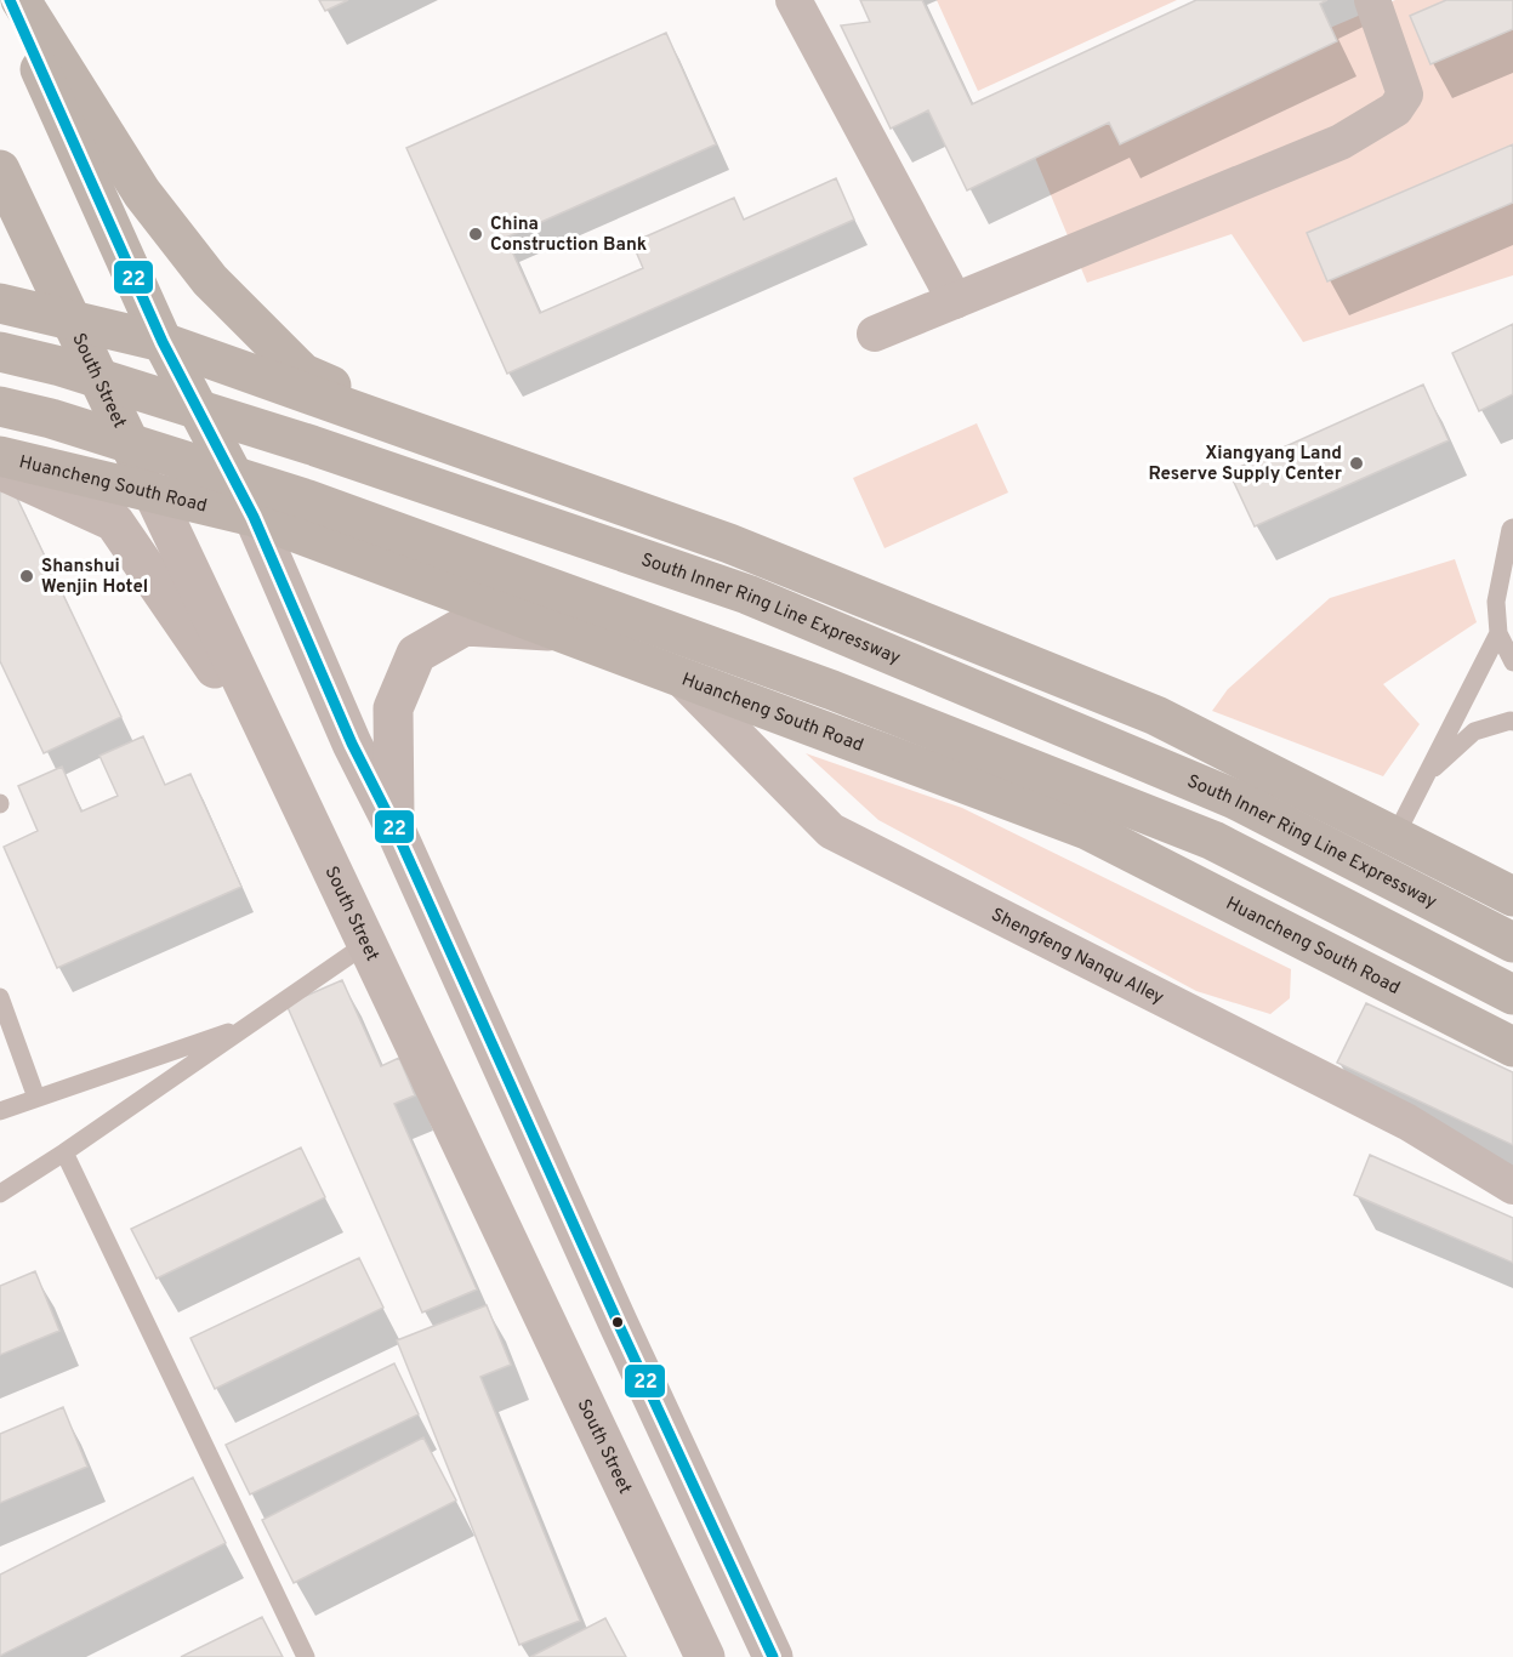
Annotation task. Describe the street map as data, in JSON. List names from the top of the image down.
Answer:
{
  "streets": {
    "highway": ["South Street", "Huancheng South Road", "South Inner Ring Line Expressway"],
    "street": ["Shengfeng Nanqu Alley"]
  },
  "crossings": [
    ["South Street", "Huancheng South Road"],
    ["Huancheng South Road", "Shengfeng Nanqu Alley"]
  ],
  "places": ["China Construction Bank", "Xiangyang Land Reserve Supply Center", "Shanshui Wenjin Hotel"],
  "lines": ["transit line 22"]
}
